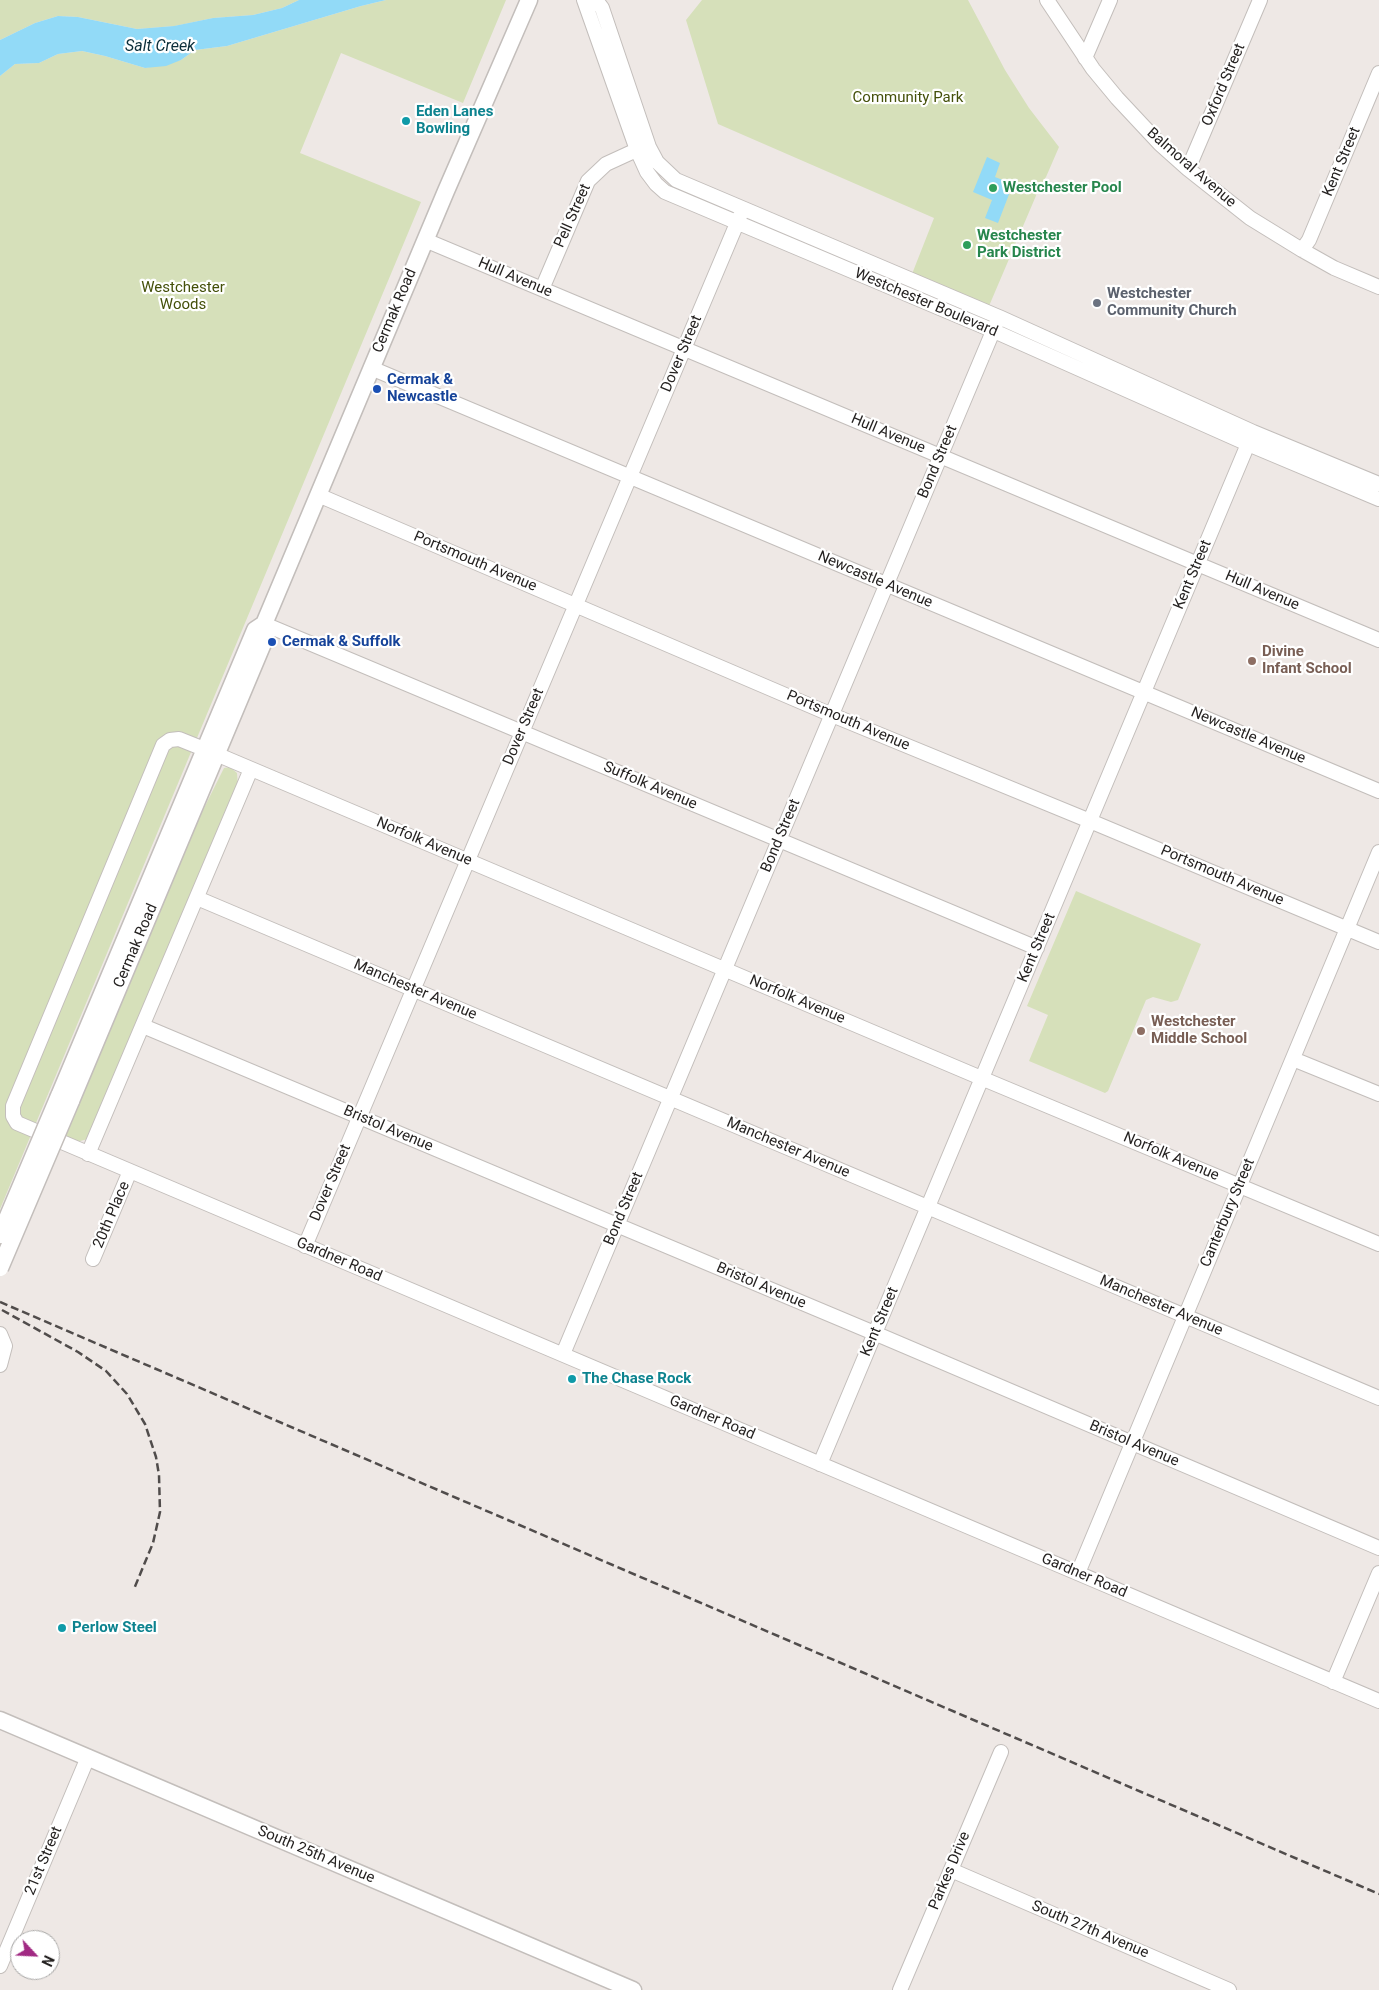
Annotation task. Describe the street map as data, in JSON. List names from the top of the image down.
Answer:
{
  "streets": {
    "main road": ["Cermak Road", "South 25th Avenue"],
    "street": [
      "Oxford Street",
      "Kent Street",
      "Balmoral Avenue",
      "Pell Street",
      "Hull Avenue",
      "Westchester Boulevard",
      "Dover Street",
      "Bond Street",
      "Portsmouth Avenue",
      "Newcastle Avenue",
      "Suffolk Avenue",
      "Norfolk Avenue",
      "Manchester Avenue",
      "Bristol Avenue",
      "Canterbury Street",
      "20th Place",
      "Gardner Road",
      "21st Street",
      "Parkes Drive",
      "South 27th Avenue"
    ]
  },
  "crossings": [
    ["Oxford Street", "Balmoral Avenue"],
    ["Kent Street", "Balmoral Avenue"],
    ["Kent Street", "Hull Avenue"],
    ["Kent Street", "Westchester Boulevard"],
    ["Kent Street", "Portsmouth Avenue"],
    ["Kent Street", "Newcastle Avenue"],
    ["Kent Street", "Suffolk Avenue"],
    ["Kent Street", "Norfolk Avenue"],
    ["Kent Street", "Manchester Avenue"],
    ["Kent Street", "Bristol Avenue"],
    ["Kent Street", "Gardner Road"],
    ["Pell Street", "Hull Avenue"],
    ["Pell Street", "Westchester Boulevard"],
    ["Hull Avenue", "Cermak Road"],
    ["Hull Avenue", "Dover Street"],
    ["Hull Avenue", "Bond Street"],
    ["Westchester Boulevard", "Dover Street"],
    ["Westchester Boulevard", "Bond Street"],
    ["Cermak Road", "Portsmouth Avenue"],
    ["Cermak Road", "Newcastle Avenue"],
    ["Cermak Road", "Suffolk Avenue"],
    ["Cermak Road", "Norfolk Avenue"],
    ["Cermak Road", "Gardner Road"],
    ["Dover Street", "Portsmouth Avenue"],
    ["Dover Street", "Newcastle Avenue"],
    ["Dover Street", "Suffolk Avenue"],
    ["Dover Street", "Norfolk Avenue"],
    ["Dover Street", "Manchester Avenue"],
    ["Dover Street", "Bristol Avenue"],
    ["Dover Street", "Gardner Road"],
    ["Bond Street", "Portsmouth Avenue"],
    ["Bond Street", "Newcastle Avenue"],
    ["Bond Street", "Suffolk Avenue"],
    ["Bond Street", "Norfolk Avenue"],
    ["Bond Street", "Manchester Avenue"],
    ["Bond Street", "Bristol Avenue"],
    ["Bond Street", "Gardner Road"],
    ["Portsmouth Avenue", "Canterbury Street"],
    ["Norfolk Avenue", "Canterbury Street"],
    ["Norfolk Avenue", "Gardner Road"],
    ["Manchester Avenue", "Canterbury Street"],
    ["Bristol Avenue", "Canterbury Street"],
    ["Canterbury Street", "Gardner Road"],
    ["20th Place", "Gardner Road"],
    ["South 25th Avenue", "21st Street"],
    ["Parkes Drive", "South 27th Avenue"]
  ],
  "water": ["Salt Creek"],
  "parks": ["Community Park", "Westchester Woods"],
  "places": [
    "Eden Lanes Bowling",
    "Westchester Pool",
    "Westchester Park District",
    "Westchester Community Church",
    "Cermak & Newcastle",
    "Cermak & Suffolk",
    "Divine Infant School",
    "Westchester Middle School",
    "The Chase Rock",
    "Perlow Steel"
  ],
  "north": "bottom right"
}
